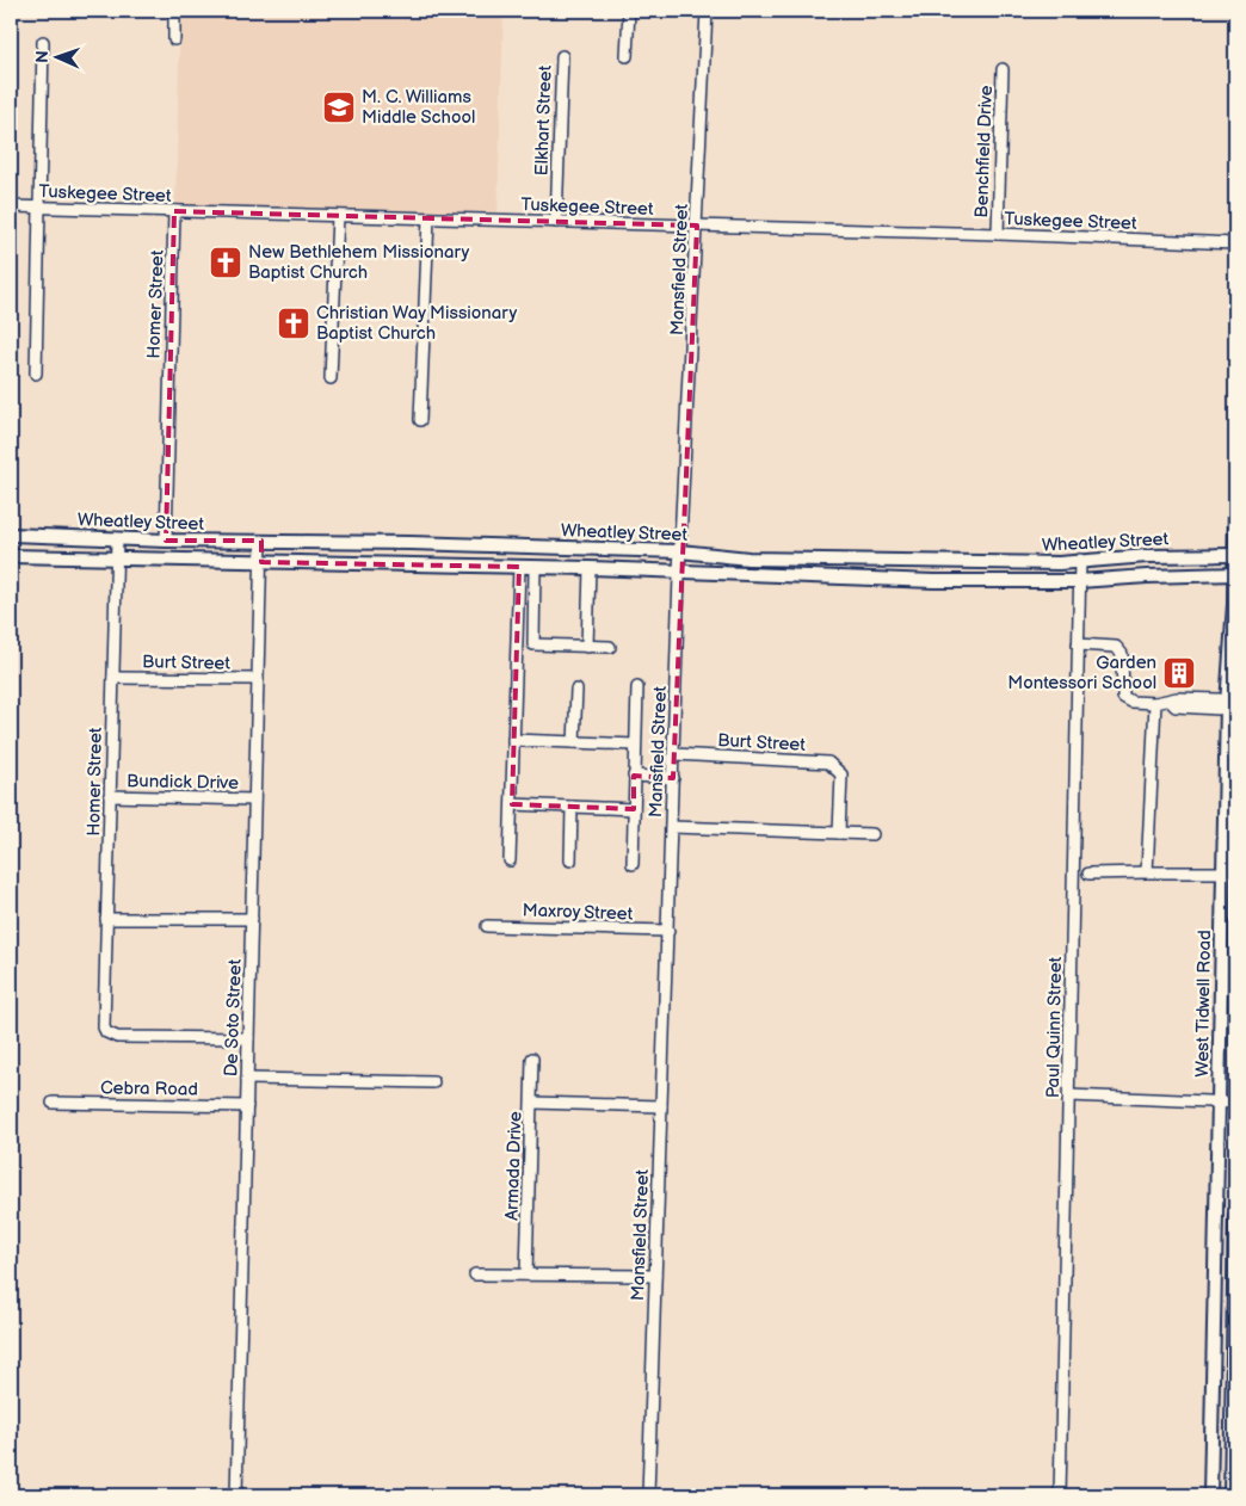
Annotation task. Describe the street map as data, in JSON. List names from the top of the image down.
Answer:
{
  "streets": {
    "main road": ["Wheatley Street", "West Tidwell Road"],
    "street": [
      "Elkhart Street",
      "Benchfield Drive",
      "Tuskegee Street",
      "Mansfield Street",
      "Homer Street",
      "Burt Street",
      "Bundick Drive",
      "Maxroy Street",
      "De Soto Street",
      "Paul Quinn Street",
      "Cebra Road",
      "Armada Drive"
    ]
  },
  "crossings": [
    ["Elkhart Street", "Tuskegee Street"],
    ["Benchfield Drive", "Tuskegee Street"],
    ["Tuskegee Street", "Mansfield Street"],
    ["Tuskegee Street", "Homer Street"],
    ["Mansfield Street", "Wheatley Street"],
    ["Mansfield Street", "Burt Street"],
    ["Mansfield Street", "Maxroy Street"],
    ["Homer Street", "Wheatley Street"],
    ["Homer Street", "Burt Street"],
    ["Homer Street", "Bundick Drive"],
    ["Homer Street", "De Soto Street"],
    ["Wheatley Street", "West Tidwell Road"],
    ["Wheatley Street", "De Soto Street"],
    ["Wheatley Street", "Paul Quinn Street"],
    ["Burt Street", "De Soto Street"],
    ["Bundick Drive", "De Soto Street"],
    ["De Soto Street", "Cebra Road"]
  ],
  "places": {
    "school or university": ["M. C. Williams Middle School"],
    "church": ["New Bethlehem Missionary Baptist Church", "Christian Way Missionary Baptist Church"],
    "building": ["Garden Montessori School"]
  },
  "north": "left"
}
